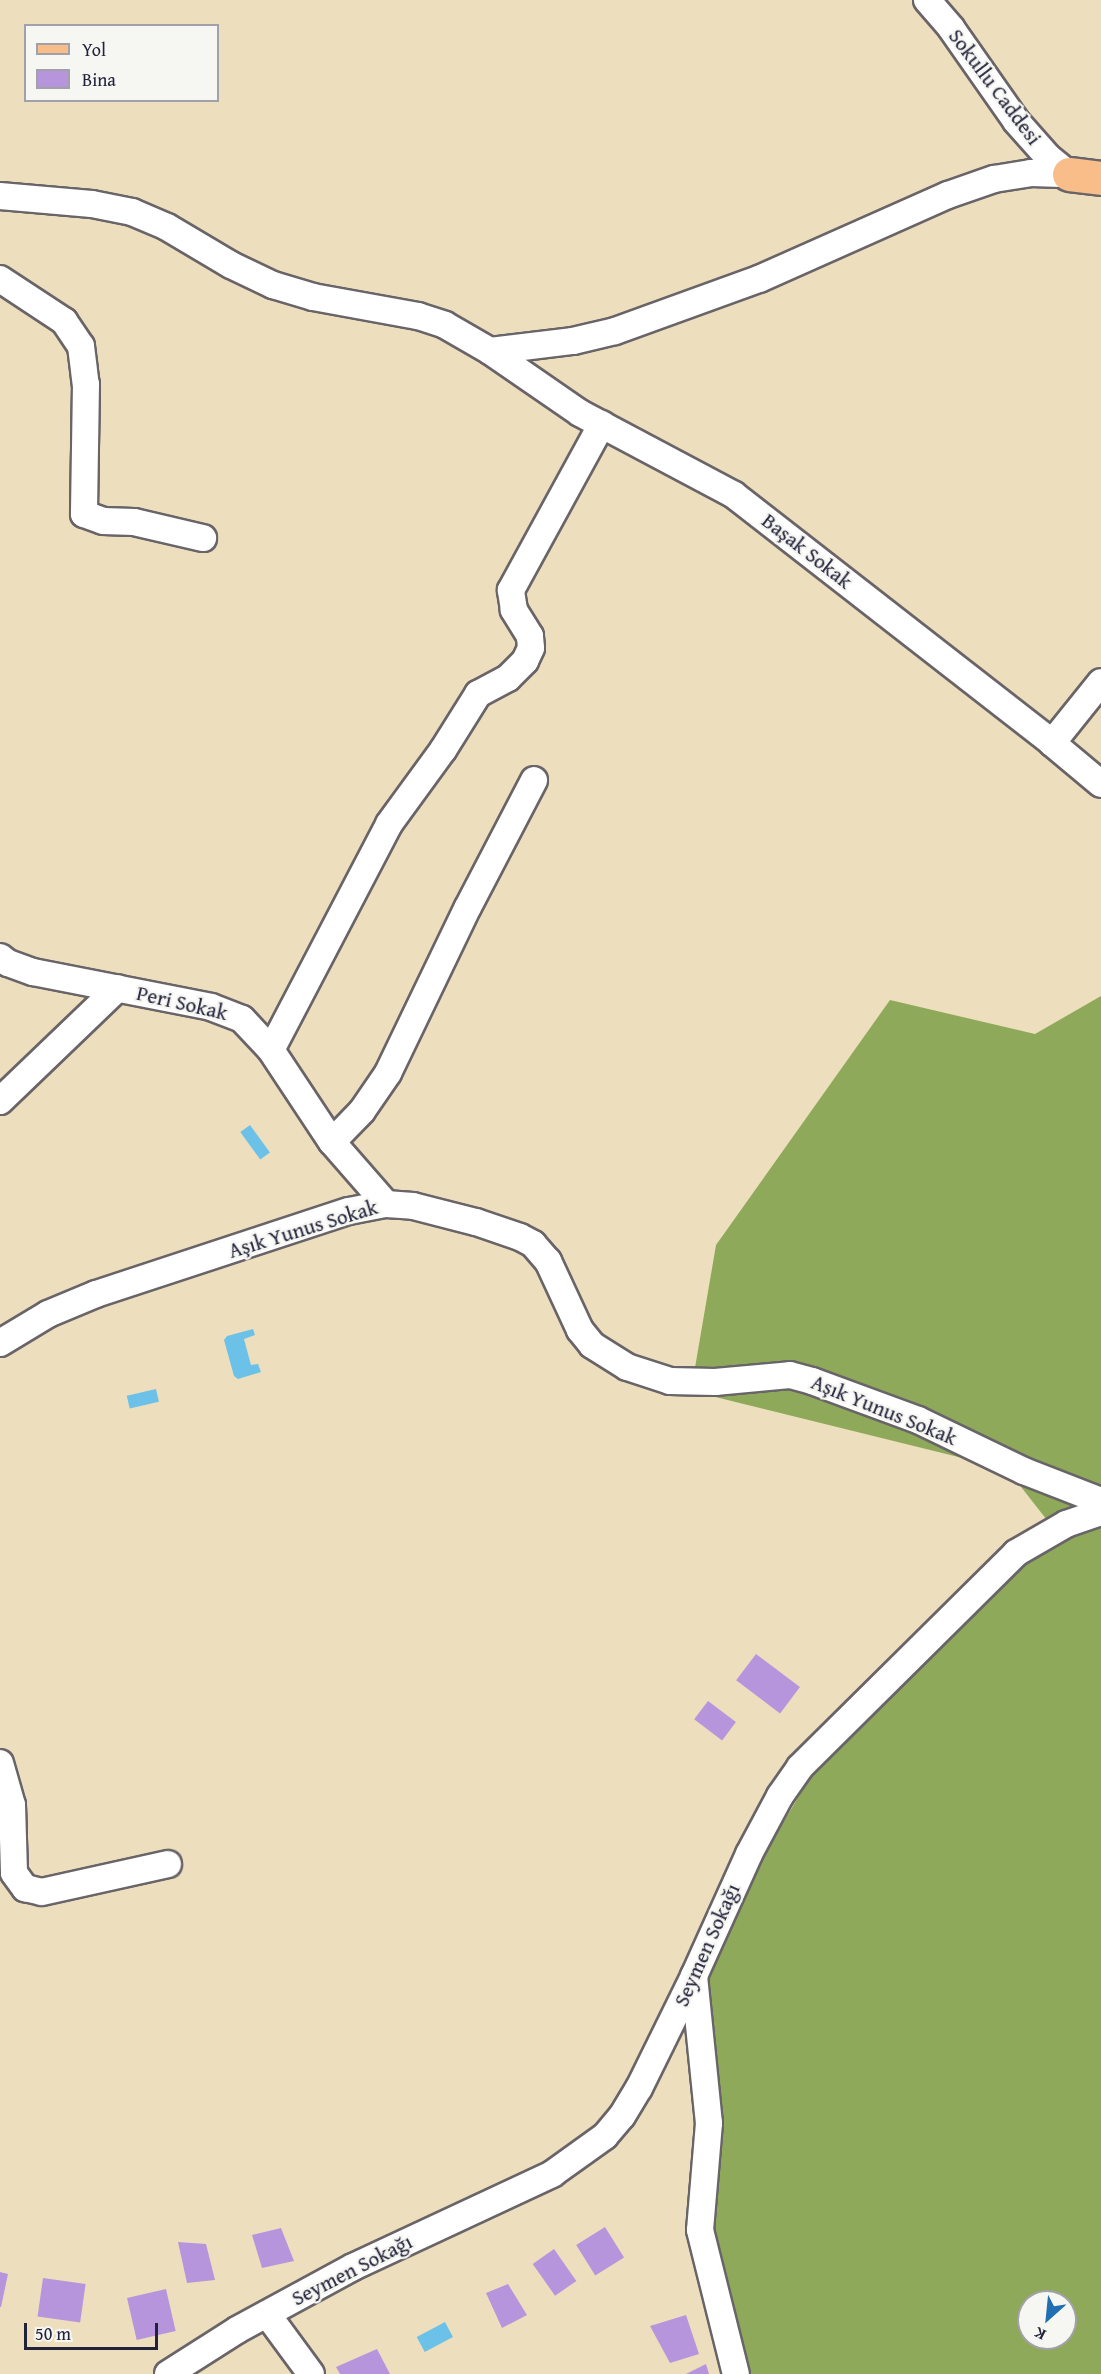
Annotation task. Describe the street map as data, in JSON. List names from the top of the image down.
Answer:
{
  "streets": {
    "street": [
      "Sokullu Caddesi",
      "Başak Sokak",
      "Peri Sokak",
      "Aşık Yunus Sokak",
      "Seymen Sokağı"
    ]
  },
  "crossings": [
    ["Peri Sokak", "Aşık Yunus Sokak"]
  ],
  "legend": ["Yol", "Bina"],
  "scale_bar": "50 m",
  "north": "bottom left"
}
